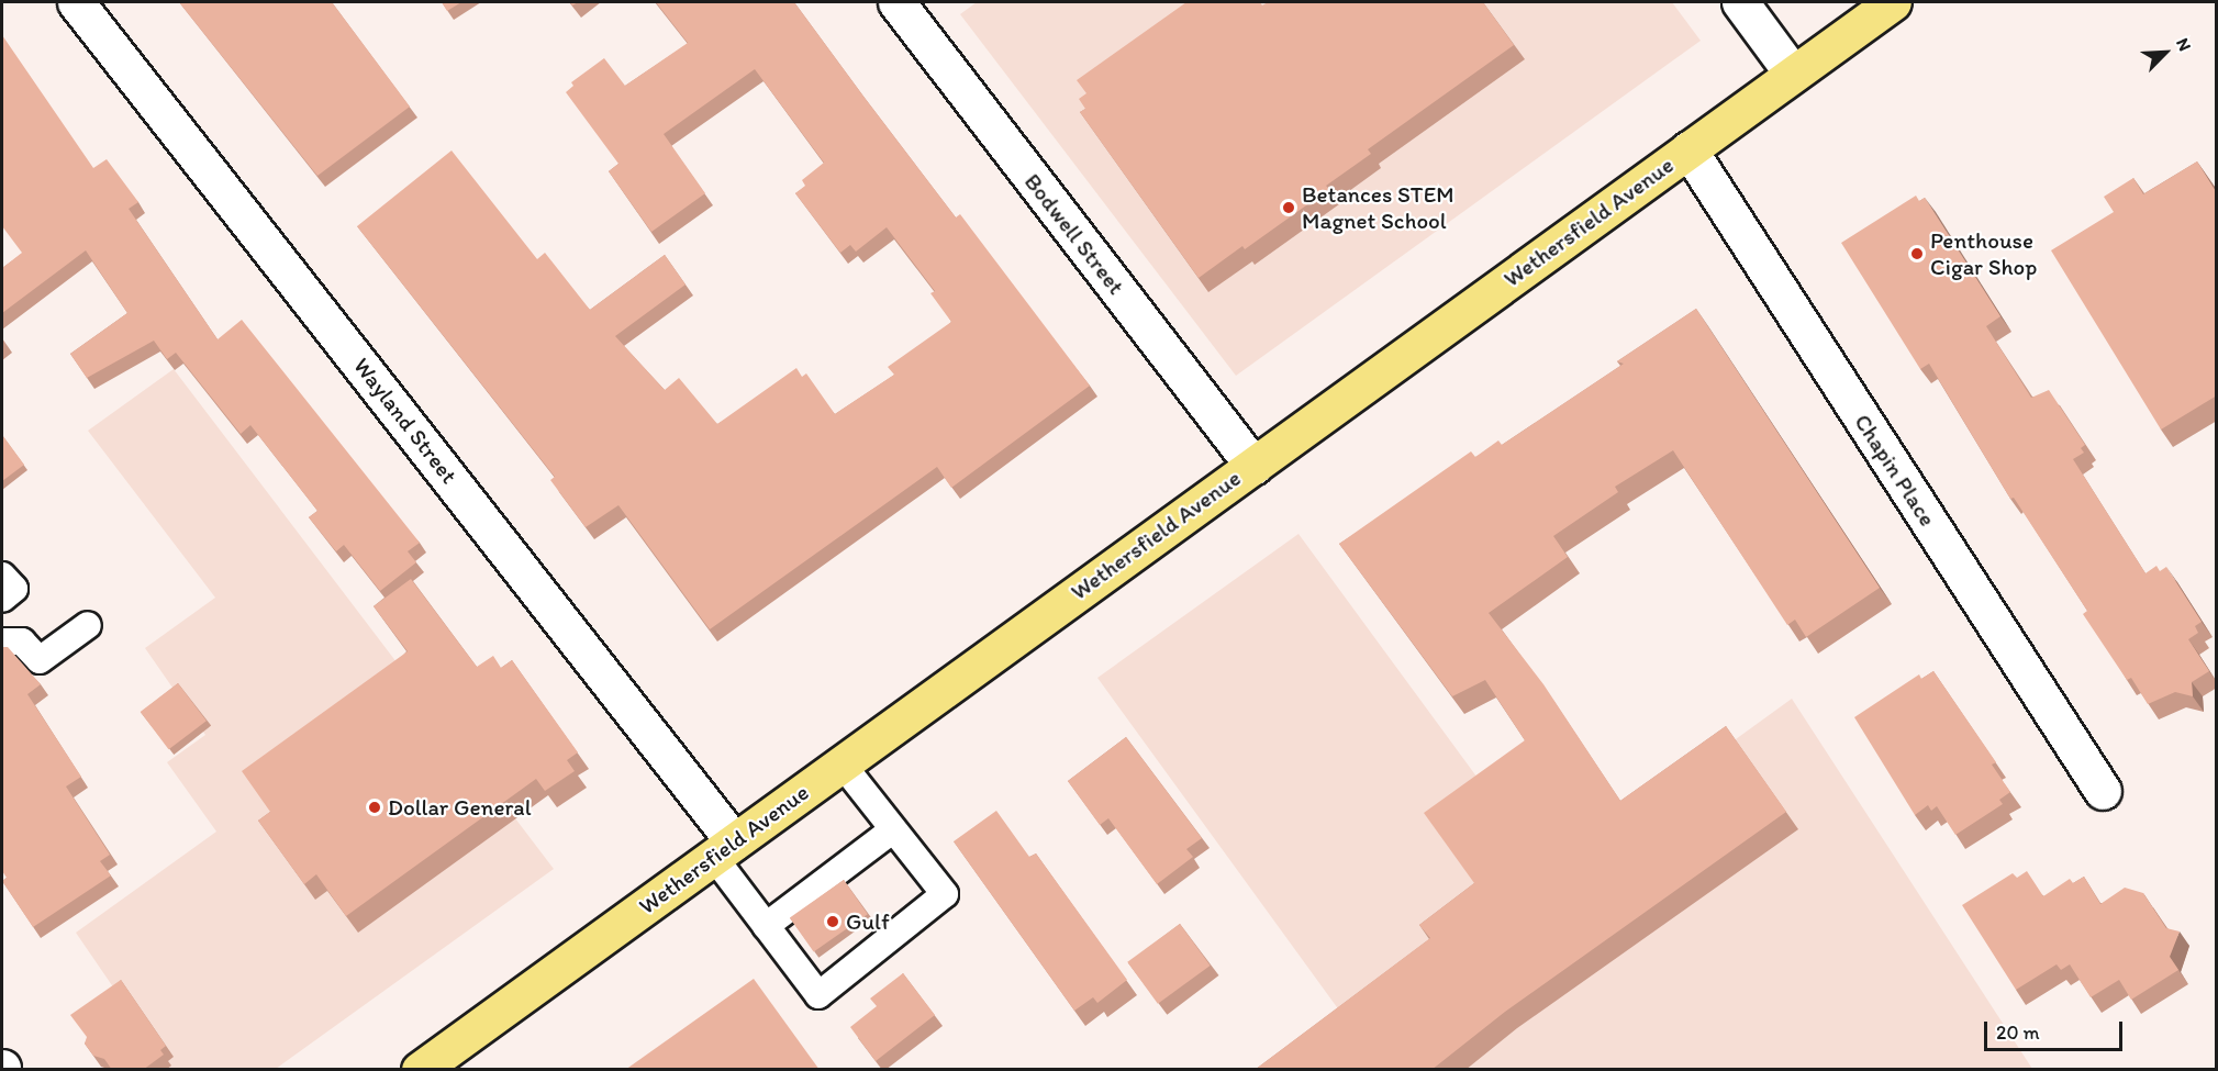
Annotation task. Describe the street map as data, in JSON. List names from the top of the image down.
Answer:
{
  "streets": {
    "main road": ["Wethersfield Avenue"],
    "street": ["Bodwell Street", "Wayland Street", "Chapin Place"]
  },
  "crossings": [
    ["Wethersfield Avenue", "Bodwell Street"],
    ["Wethersfield Avenue", "Wayland Street"],
    ["Wethersfield Avenue", "Chapin Place"]
  ],
  "places": [
    "Betances STEM Magnet School",
    "Penthouse Cigar Shop",
    "Dollar General",
    "Gulf"
  ],
  "scale_bar": "20 m",
  "north": "top right"
}
